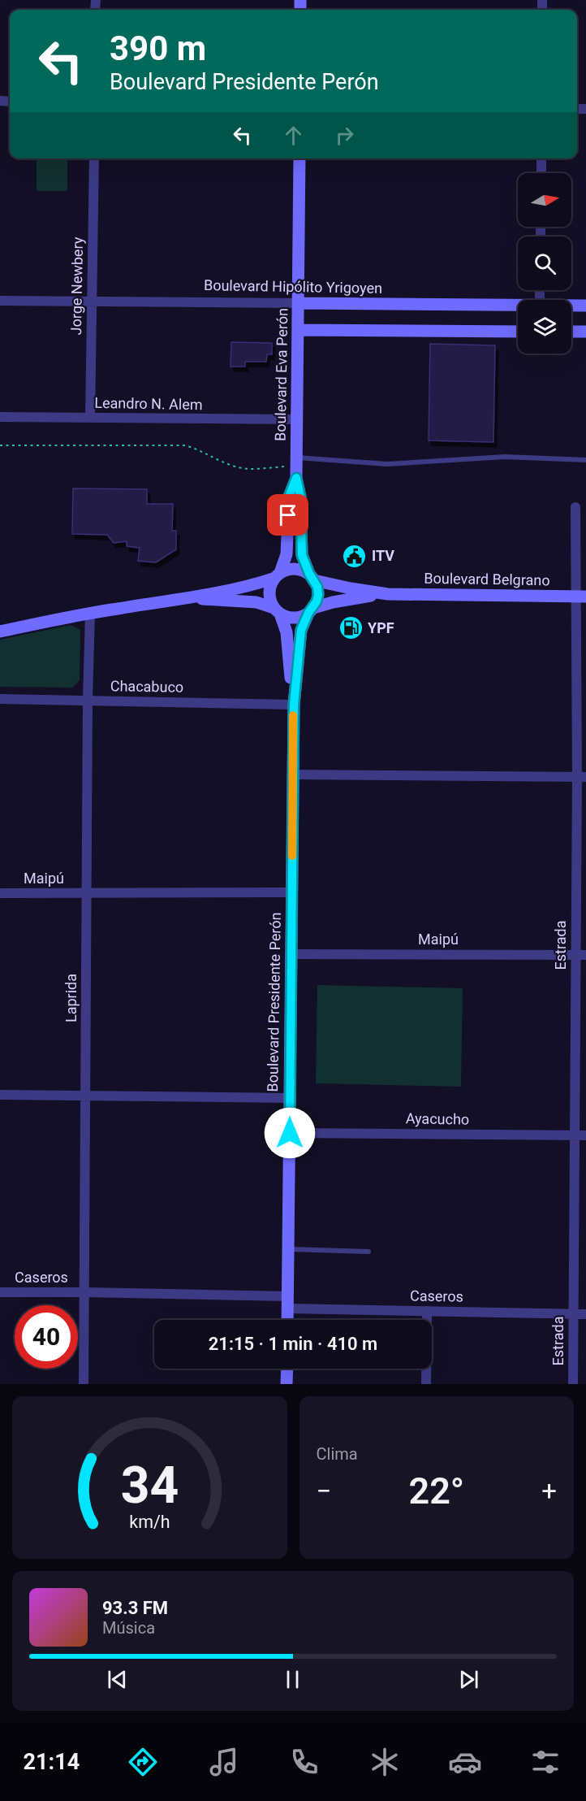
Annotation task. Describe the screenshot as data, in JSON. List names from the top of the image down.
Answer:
{
  "streets": {
    "street": [
      "Jorge Newbery",
      "Boulevard Hipólito Yrigoyen",
      "Boulevard Eva Perón",
      "Leandro N. Alem",
      "Boulevard Belgrano",
      "Chacabuco",
      "Maipú",
      "Estrada",
      "Laprida",
      "Boulevard Presidente Perón",
      "Ayacucho",
      "Caseros"
    ]
  },
  "crossings": [
    ["Jorge Newbery", "Boulevard Hipólito Yrigoyen"],
    ["Jorge Newbery", "Leandro N. Alem"],
    ["Boulevard Hipólito Yrigoyen", "Boulevard Eva Perón"],
    ["Boulevard Eva Perón", "Leandro N. Alem"],
    ["Boulevard Eva Perón", "Boulevard Presidente Perón"],
    ["Boulevard Belgrano", "Estrada"],
    ["Boulevard Belgrano", "Boulevard Presidente Perón"],
    ["Chacabuco", "Laprida"],
    ["Chacabuco", "Boulevard Presidente Perón"],
    ["Maipú", "Estrada"],
    ["Maipú", "Laprida"],
    ["Maipú", "Boulevard Presidente Perón"],
    ["Estrada", "Ayacucho"],
    ["Estrada", "Caseros"],
    ["Laprida", "Caseros"],
    ["Boulevard Presidente Perón", "Ayacucho"],
    ["Boulevard Presidente Perón", "Caseros"]
  ],
  "places": {
    "public building": ["ITV"],
    "fuel station": ["YPF"]
  },
  "north": "right",
  "page": {
    "turn": ["390 m", "Boulevard Presidente Perón"],
    "limit": "40",
    "trip": "21:15 · 1 min · 410 m",
    "tile": "Clima",
    "heat": ["−", "22°", "+"],
    "song": ["93.3 FM", "Música"],
    "tabs": "21:14",
    "gauge": ["34", "km/h"]
  }
}
